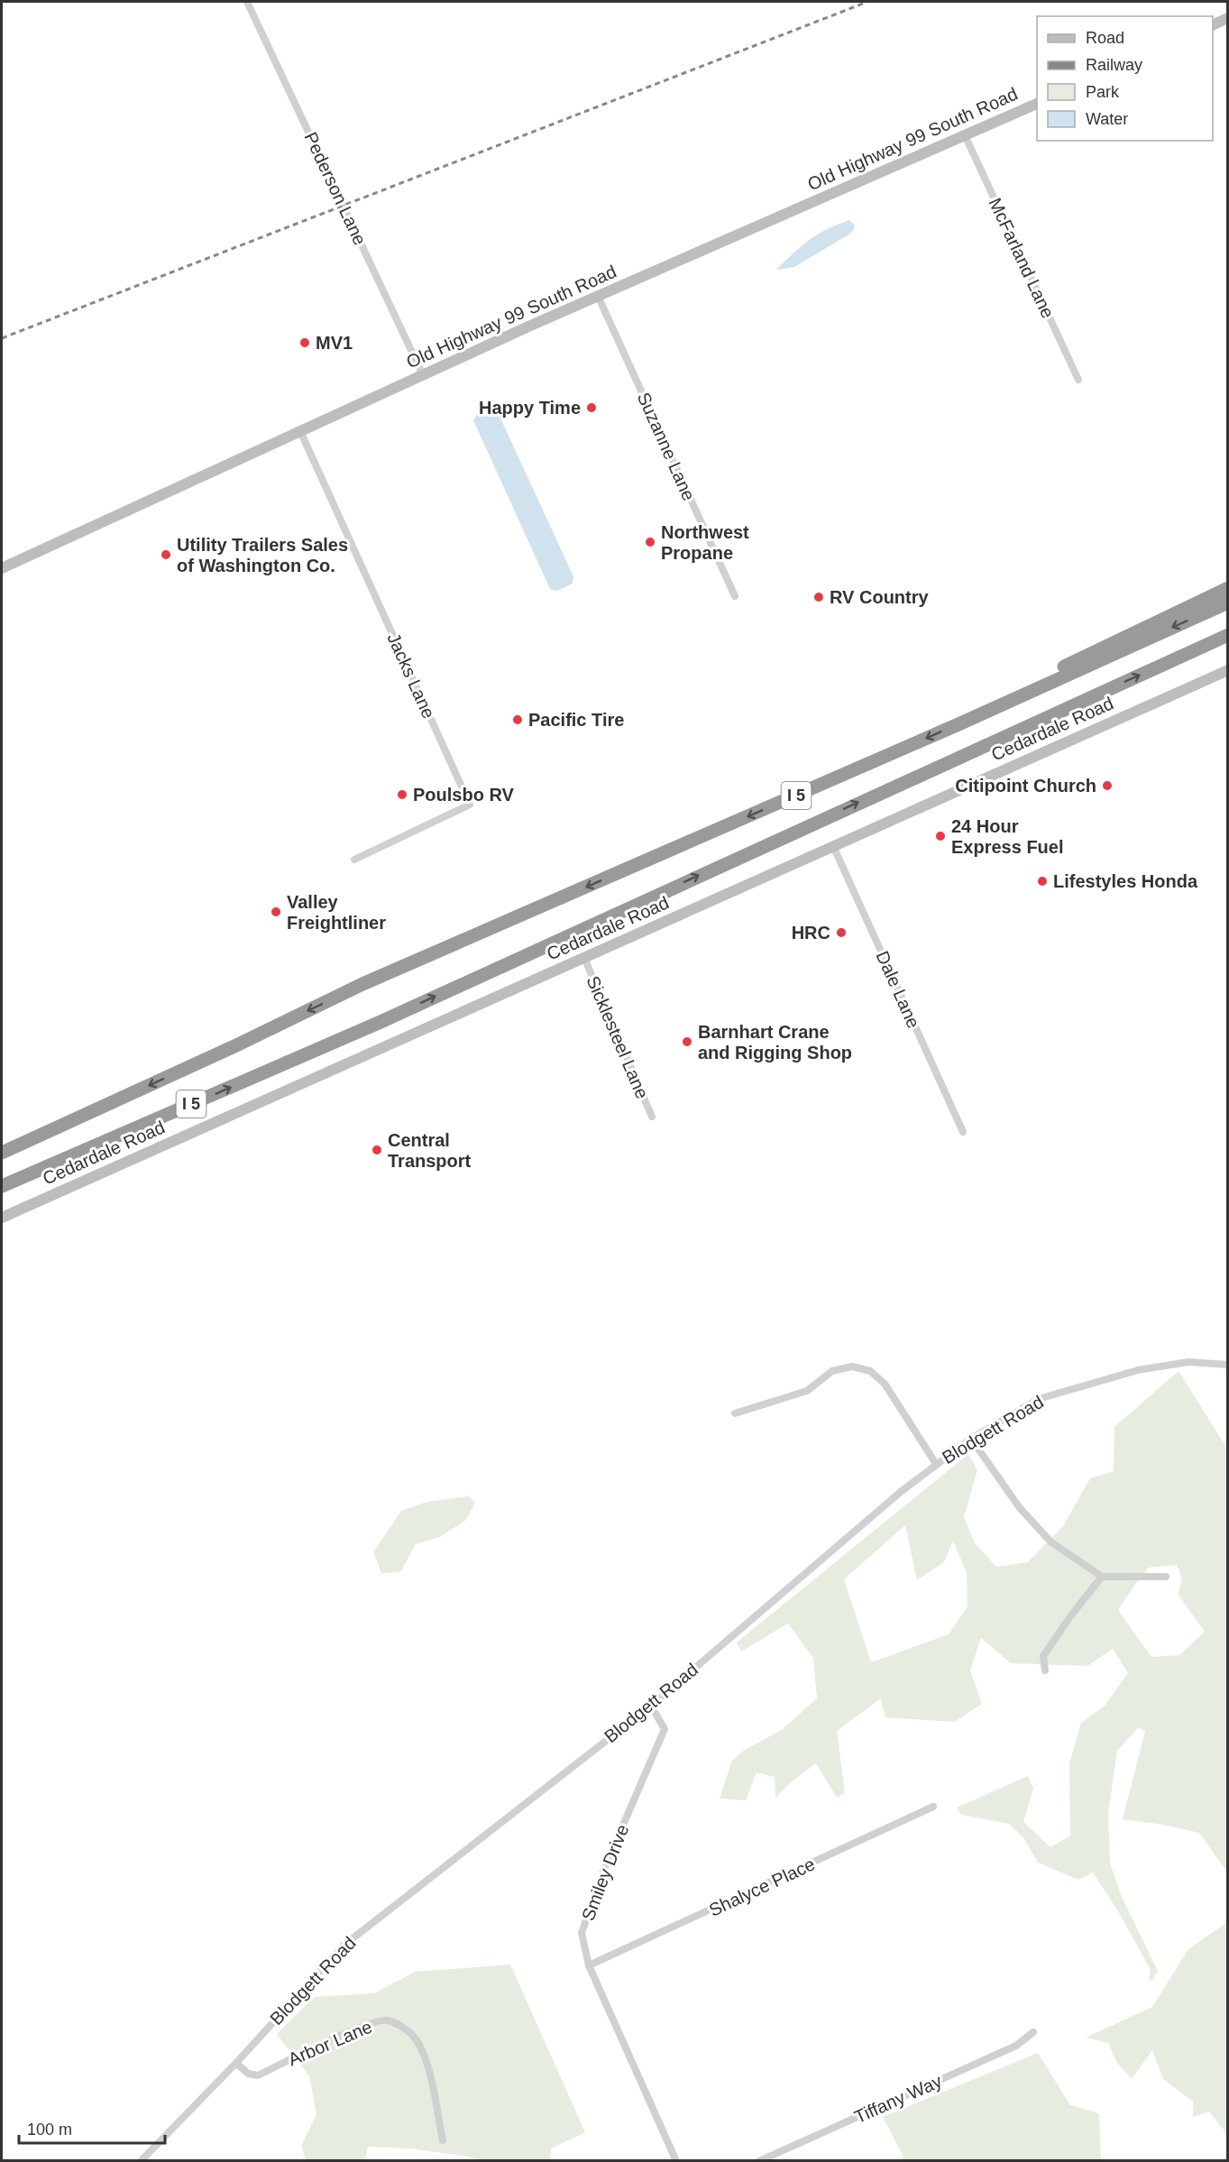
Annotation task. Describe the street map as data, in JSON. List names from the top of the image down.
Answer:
{
  "streets": {
    "highway": ["I 5"],
    "street": [
      "Old Highway 99 South Road",
      "Pederson Lane",
      "McFarland Lane",
      "Suzanne Lane",
      "Jacks Lane",
      "Cedardale Road",
      "Dale Lane",
      "Sicklesteel Lane",
      "Blodgett Road",
      "Smiley Drive",
      "Shalyce Place",
      "Arbor Lane",
      "Tiffany Way"
    ]
  },
  "crossings": [
    ["Old Highway 99 South Road", "Pederson Lane"],
    ["Old Highway 99 South Road", "McFarland Lane"],
    ["Old Highway 99 South Road", "Suzanne Lane"],
    ["Old Highway 99 South Road", "Jacks Lane"],
    ["Cedardale Road", "Dale Lane"],
    ["Cedardale Road", "Sicklesteel Lane"],
    ["Blodgett Road", "Smiley Drive"],
    ["Blodgett Road", "Arbor Lane"],
    ["Smiley Drive", "Shalyce Place"]
  ],
  "places": [
    "MV1",
    "Happy Time",
    "Northwest Propane",
    "Utility Trailers Sales of Washington Co.",
    "RV Country",
    "Pacific Tire",
    "Citipoint Church",
    "Poulsbo RV",
    "24 Hour Express Fuel",
    "Lifestyles Honda",
    "Valley Freightliner",
    "HRC",
    "Barnhart Crane and Rigging Shop",
    "Central Transport"
  ],
  "legend": [
    "Road",
    "Railway",
    "Park",
    "Water"
  ],
  "scale_bar": "100 m"
}
